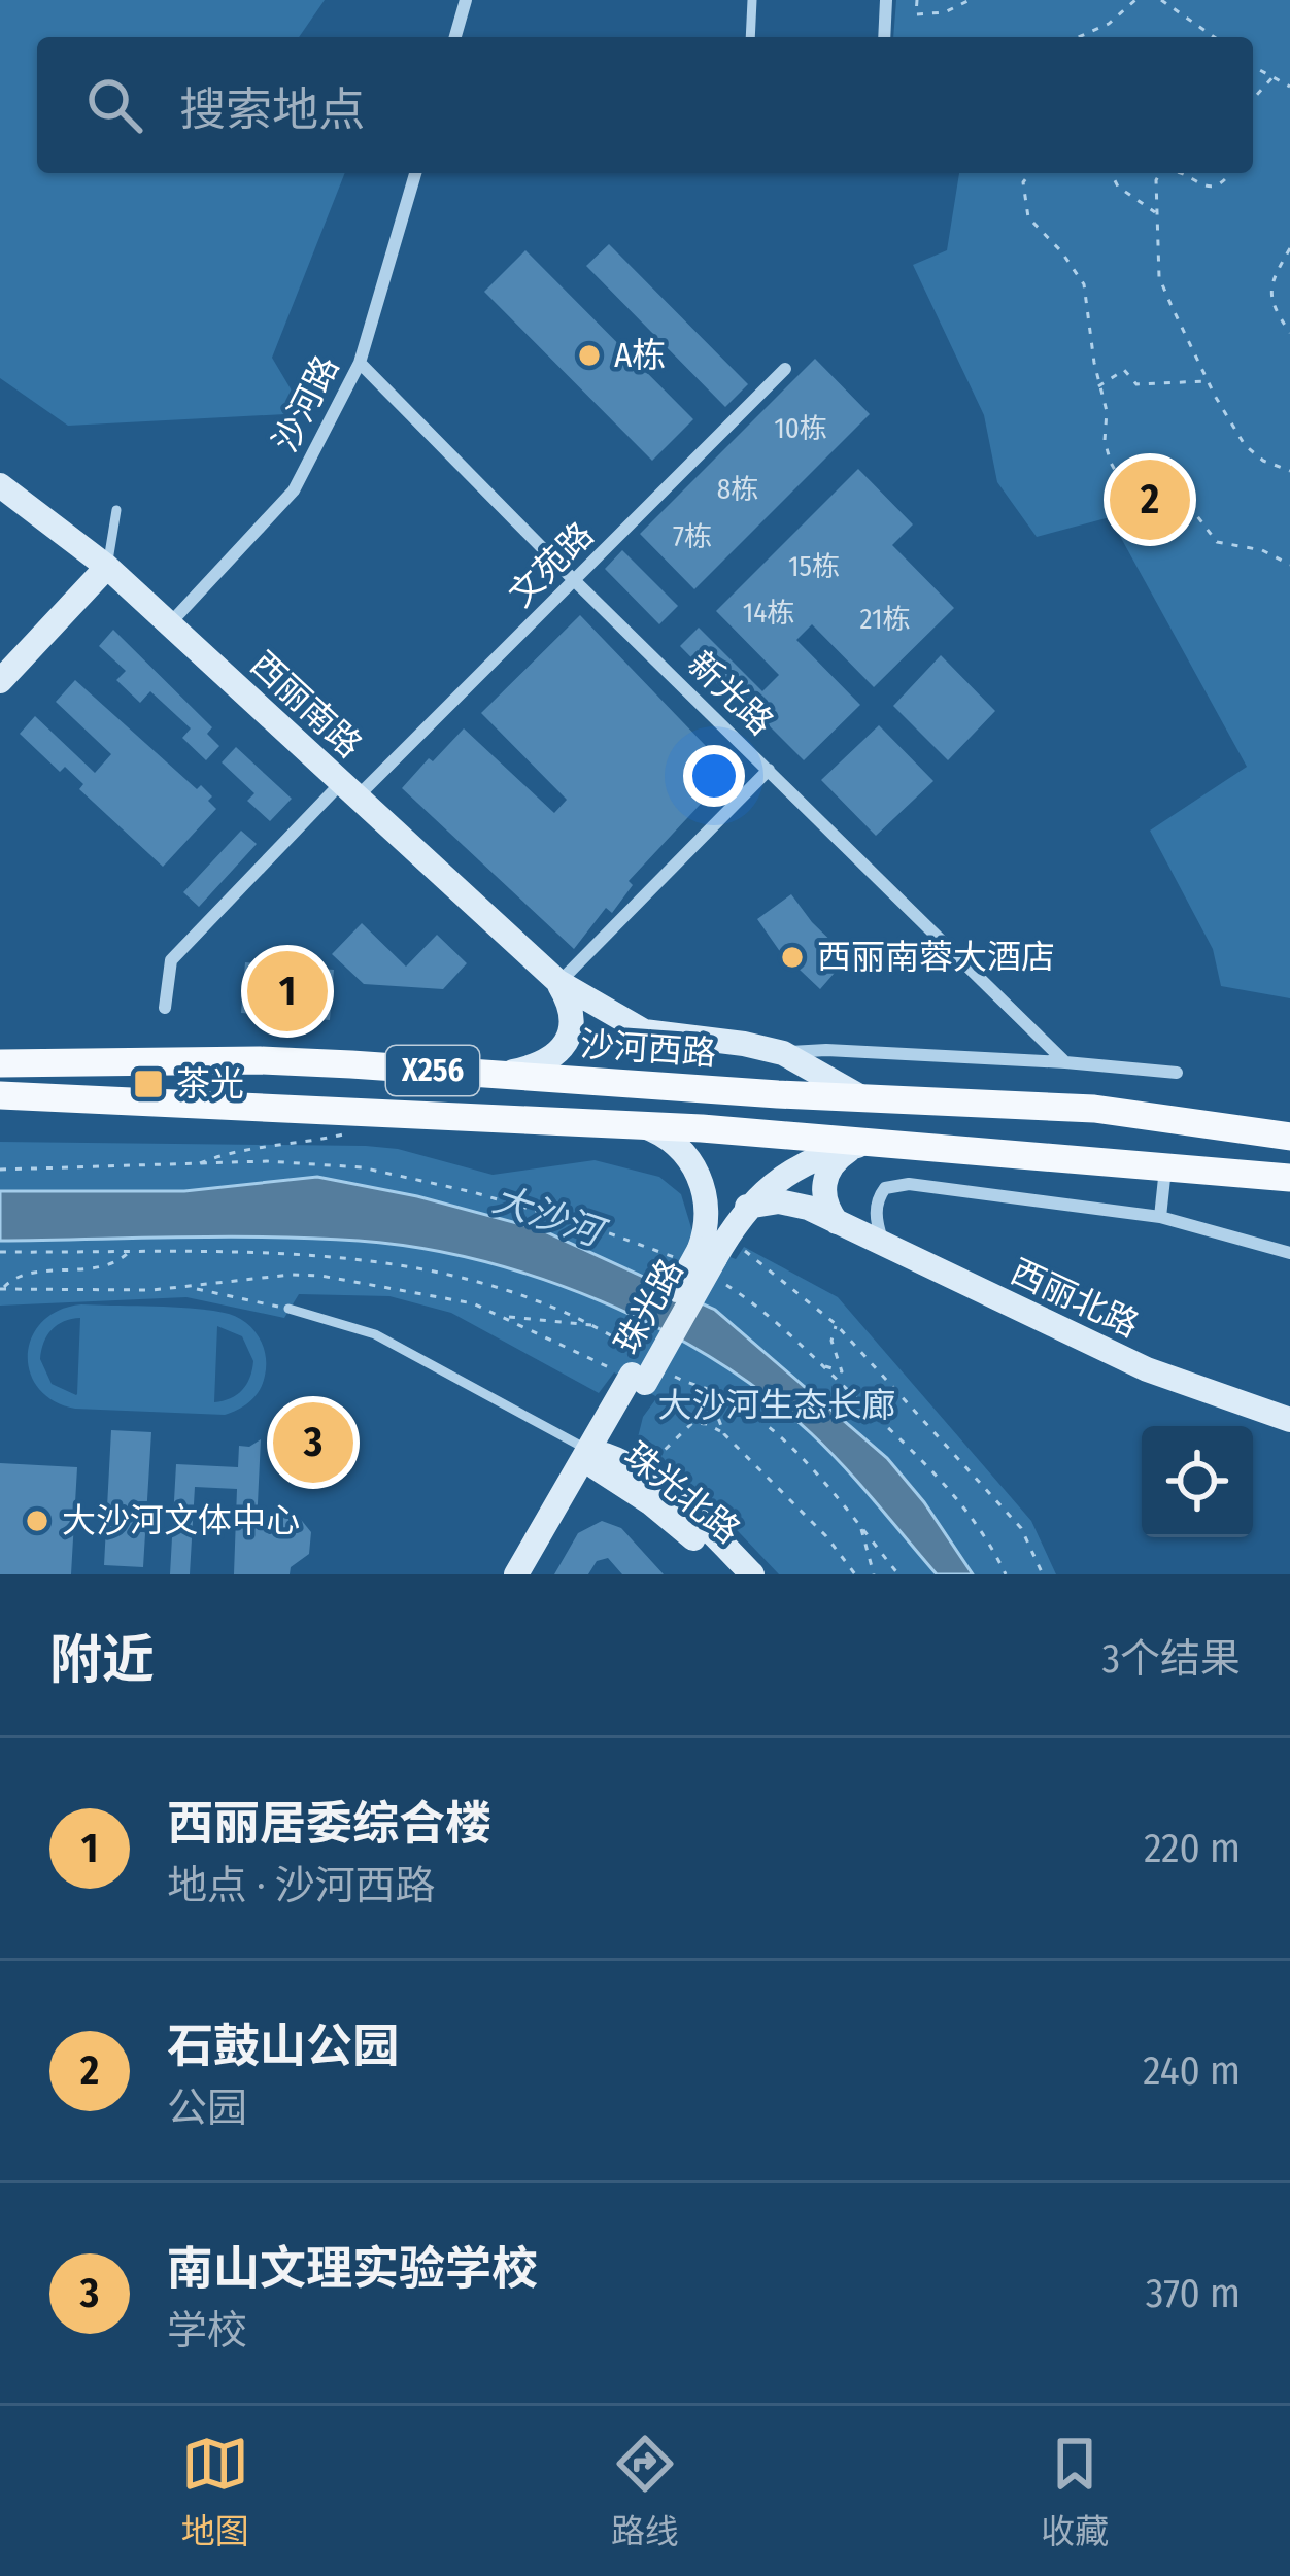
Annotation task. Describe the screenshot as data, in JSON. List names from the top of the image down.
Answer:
{
  "streets": {
    "main road": ["沙河西路", "X256"],
    "street": [
      "沙河路",
      "文苑路",
      "新光路",
      "西丽南路",
      "西丽北路",
      "珠光路",
      "珠光北路"
    ]
  },
  "crossings": [
    ["沙河路", "新光路"],
    ["沙河路", "西丽南路"],
    ["文苑路", "新光路"],
    ["文苑路", "西丽南路"],
    ["西丽南路", "沙河西路"],
    ["X256", "珠光路"],
    ["西丽北路", "珠光路"],
    ["珠光路", "珠光北路"]
  ],
  "water": ["大沙河"],
  "parks": ["大沙河生态长廊"],
  "places": {
    "other": ["A栋", "西丽南蓉大酒店", "大沙河文体中心"],
    "transit": ["茶光"]
  },
  "house_numbers": [
    "10栋",
    "8栋",
    "7栋",
    "15栋",
    "14栋",
    "21栋"
  ],
  "page": {
    "search": "搜索地点",
    "pins": ["2", "1", "3"],
    "heading": ["附近", "3个结果"],
    "list": [
      {
        "mark": "1",
        "name": "西丽居委综合楼",
        "note": "地点 · 沙河西路",
        "value": "220 m"
      },
      {
        "mark": "2",
        "name": "石鼓山公园",
        "note": "公园",
        "value": "240 m"
      },
      {
        "mark": "3",
        "name": "南山文理实验学校",
        "note": "学校",
        "value": "370 m"
      }
    ],
    "nav": ["地图", "路线", "收藏"]
  }
}
